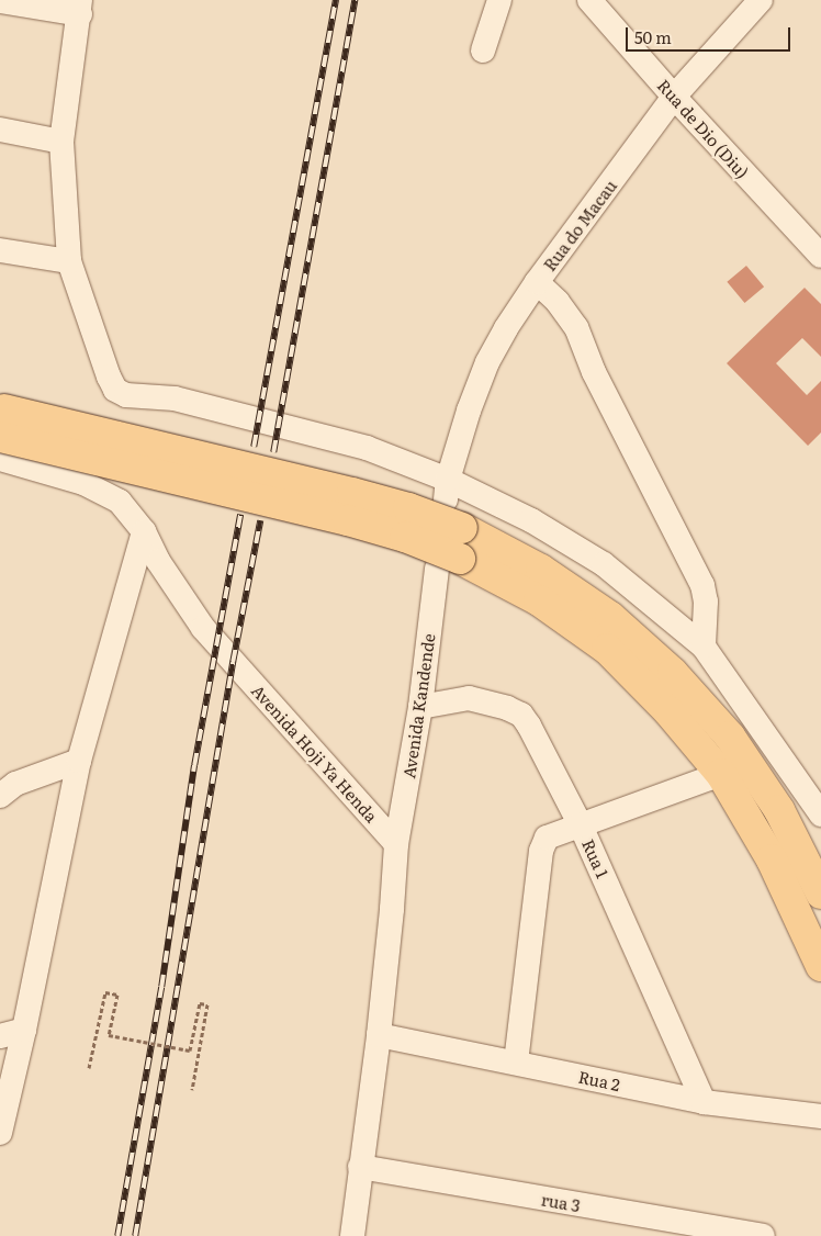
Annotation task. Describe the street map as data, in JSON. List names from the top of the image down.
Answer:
{
  "streets": {
    "street": [
      "Rua de Dio (Diu)",
      "Rua do Macau",
      "Avenida Kandende",
      "Avenida Hoji Ya Henda",
      "Rua 1",
      "Rua 2",
      "rua 3"
    ]
  },
  "crossings": [
    ["Rua de Dio (Diu)", "Rua do Macau"],
    ["Avenida Kandende", "Avenida Hoji Ya Henda"],
    ["Avenida Kandende", "Rua 1"],
    ["Rua 1", "Rua 2"]
  ],
  "scale_bar": "50 m"
}
